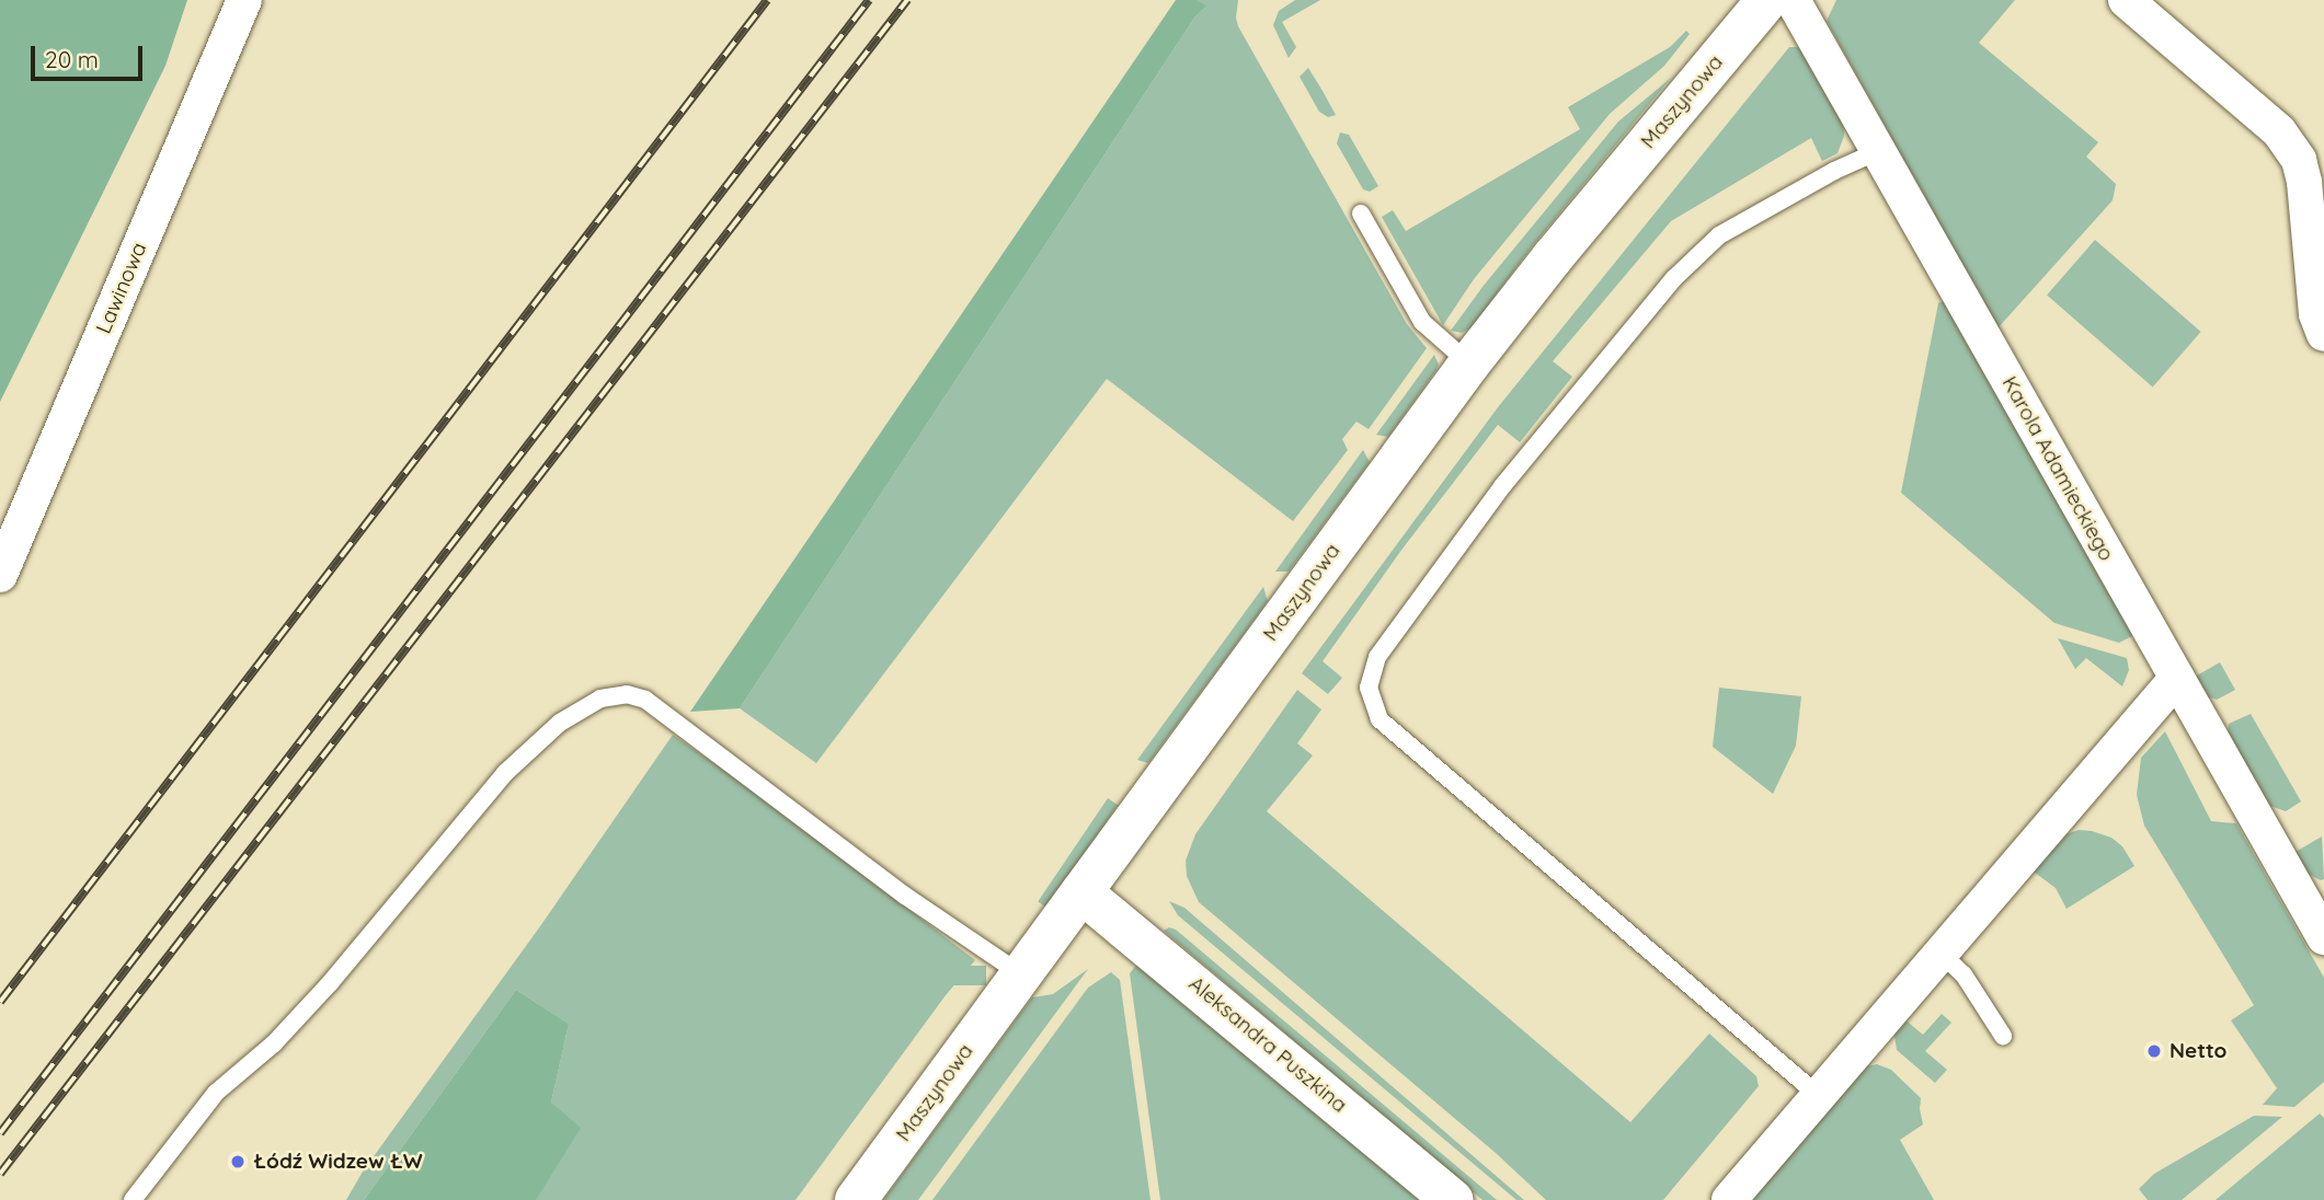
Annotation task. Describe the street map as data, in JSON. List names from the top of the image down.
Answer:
{
  "streets": {
    "street": [
      "Maszynowa",
      "Lawinowa",
      "Karola Adamieckiego",
      "Aleksandra Puszkina"
    ]
  },
  "crossings": [
    ["Maszynowa", "Aleksandra Puszkina"]
  ],
  "places": ["Netto", "Łódź Widzew ŁW"],
  "scale_bar": "20 m"
}
